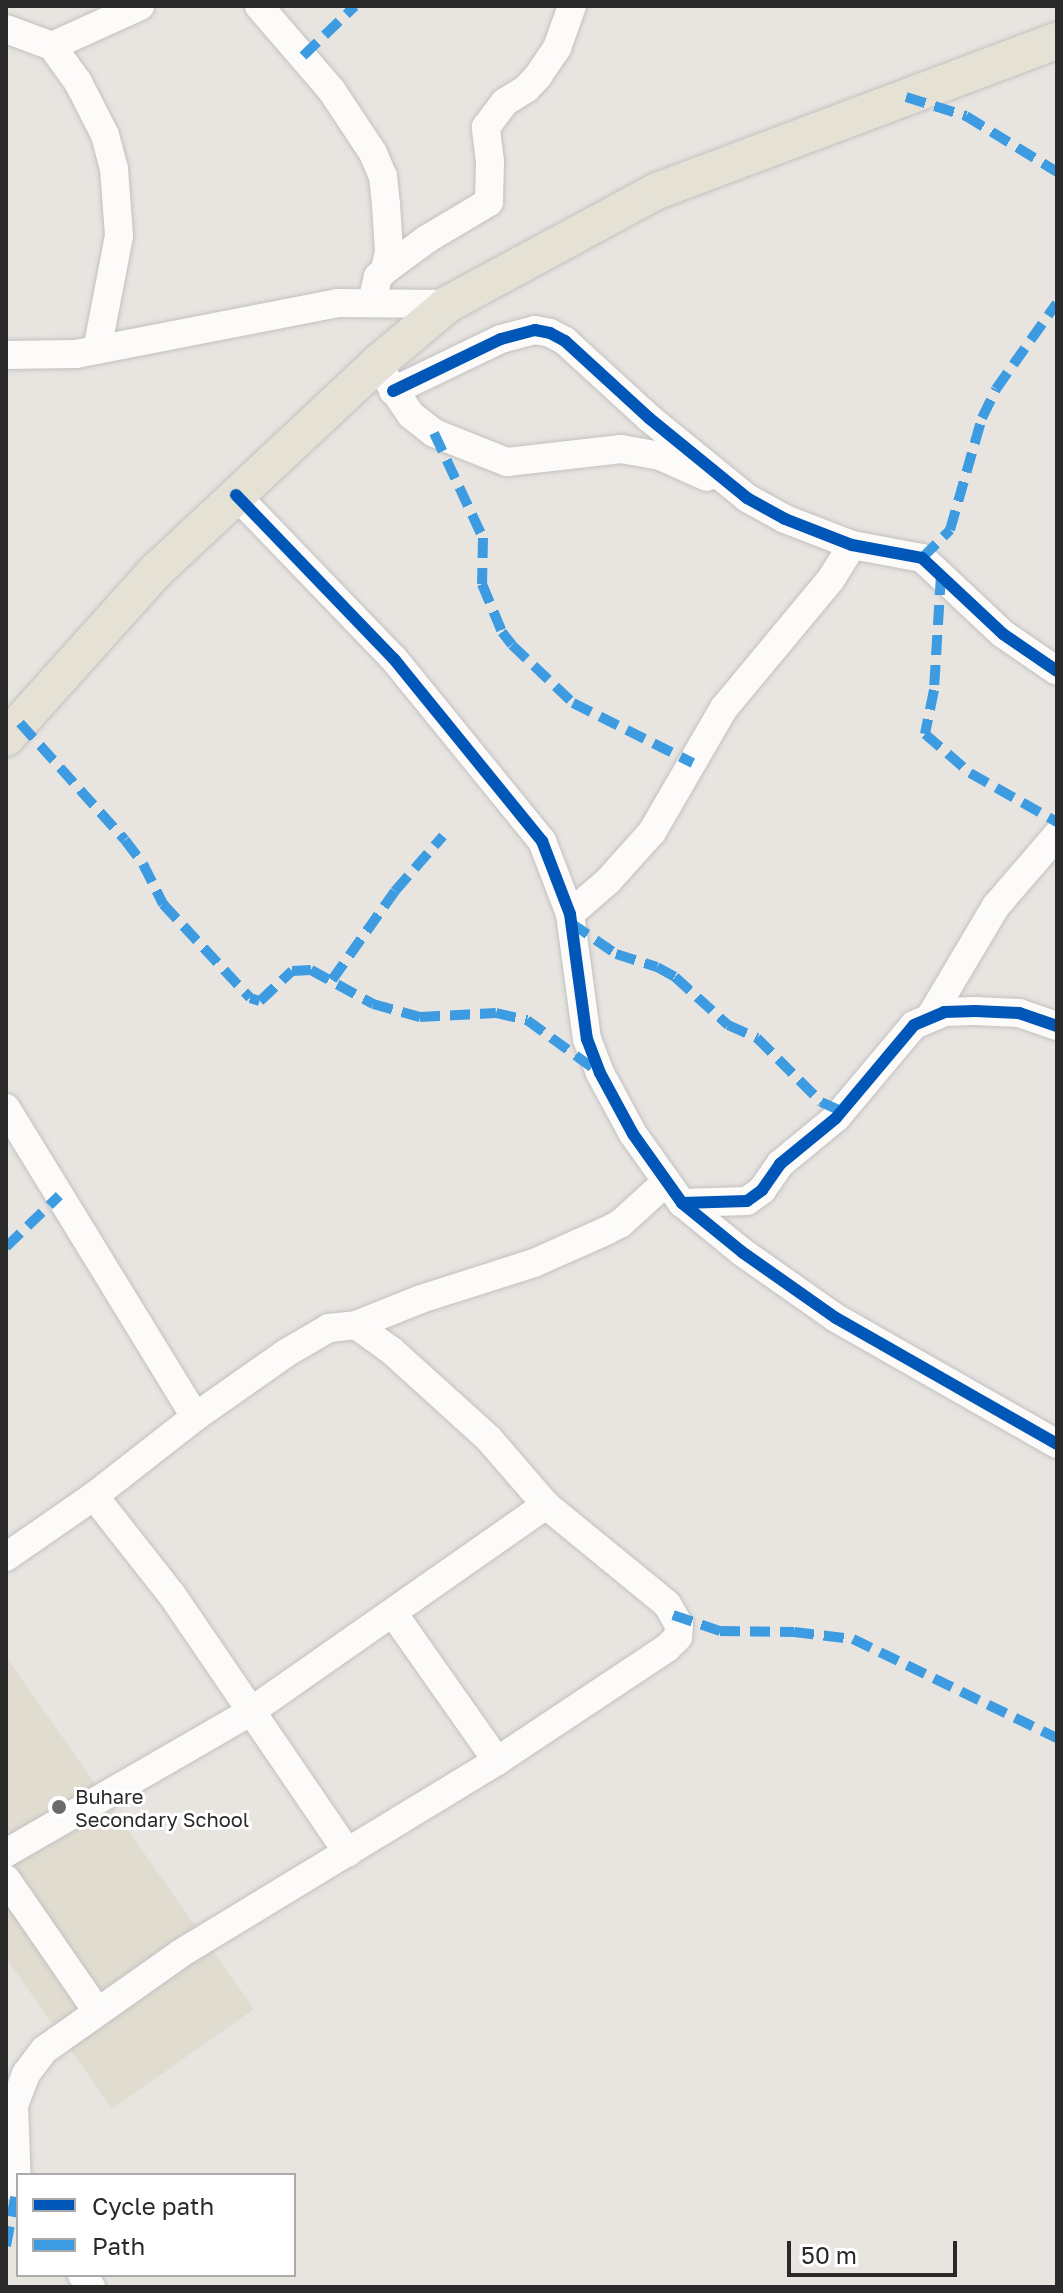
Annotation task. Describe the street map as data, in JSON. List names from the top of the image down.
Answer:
{
  "places": ["Buhare Secondary School"],
  "legend": ["Cycle path", "Path"],
  "scale_bar": "50 m"
}
